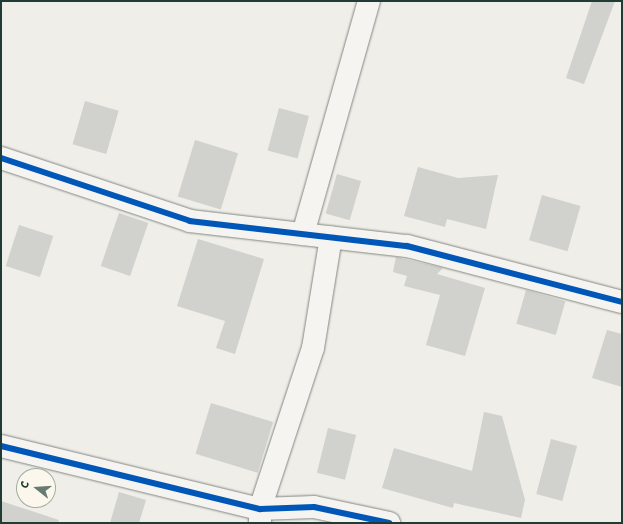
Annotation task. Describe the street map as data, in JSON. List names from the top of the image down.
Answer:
{
  "north": "left"
}
